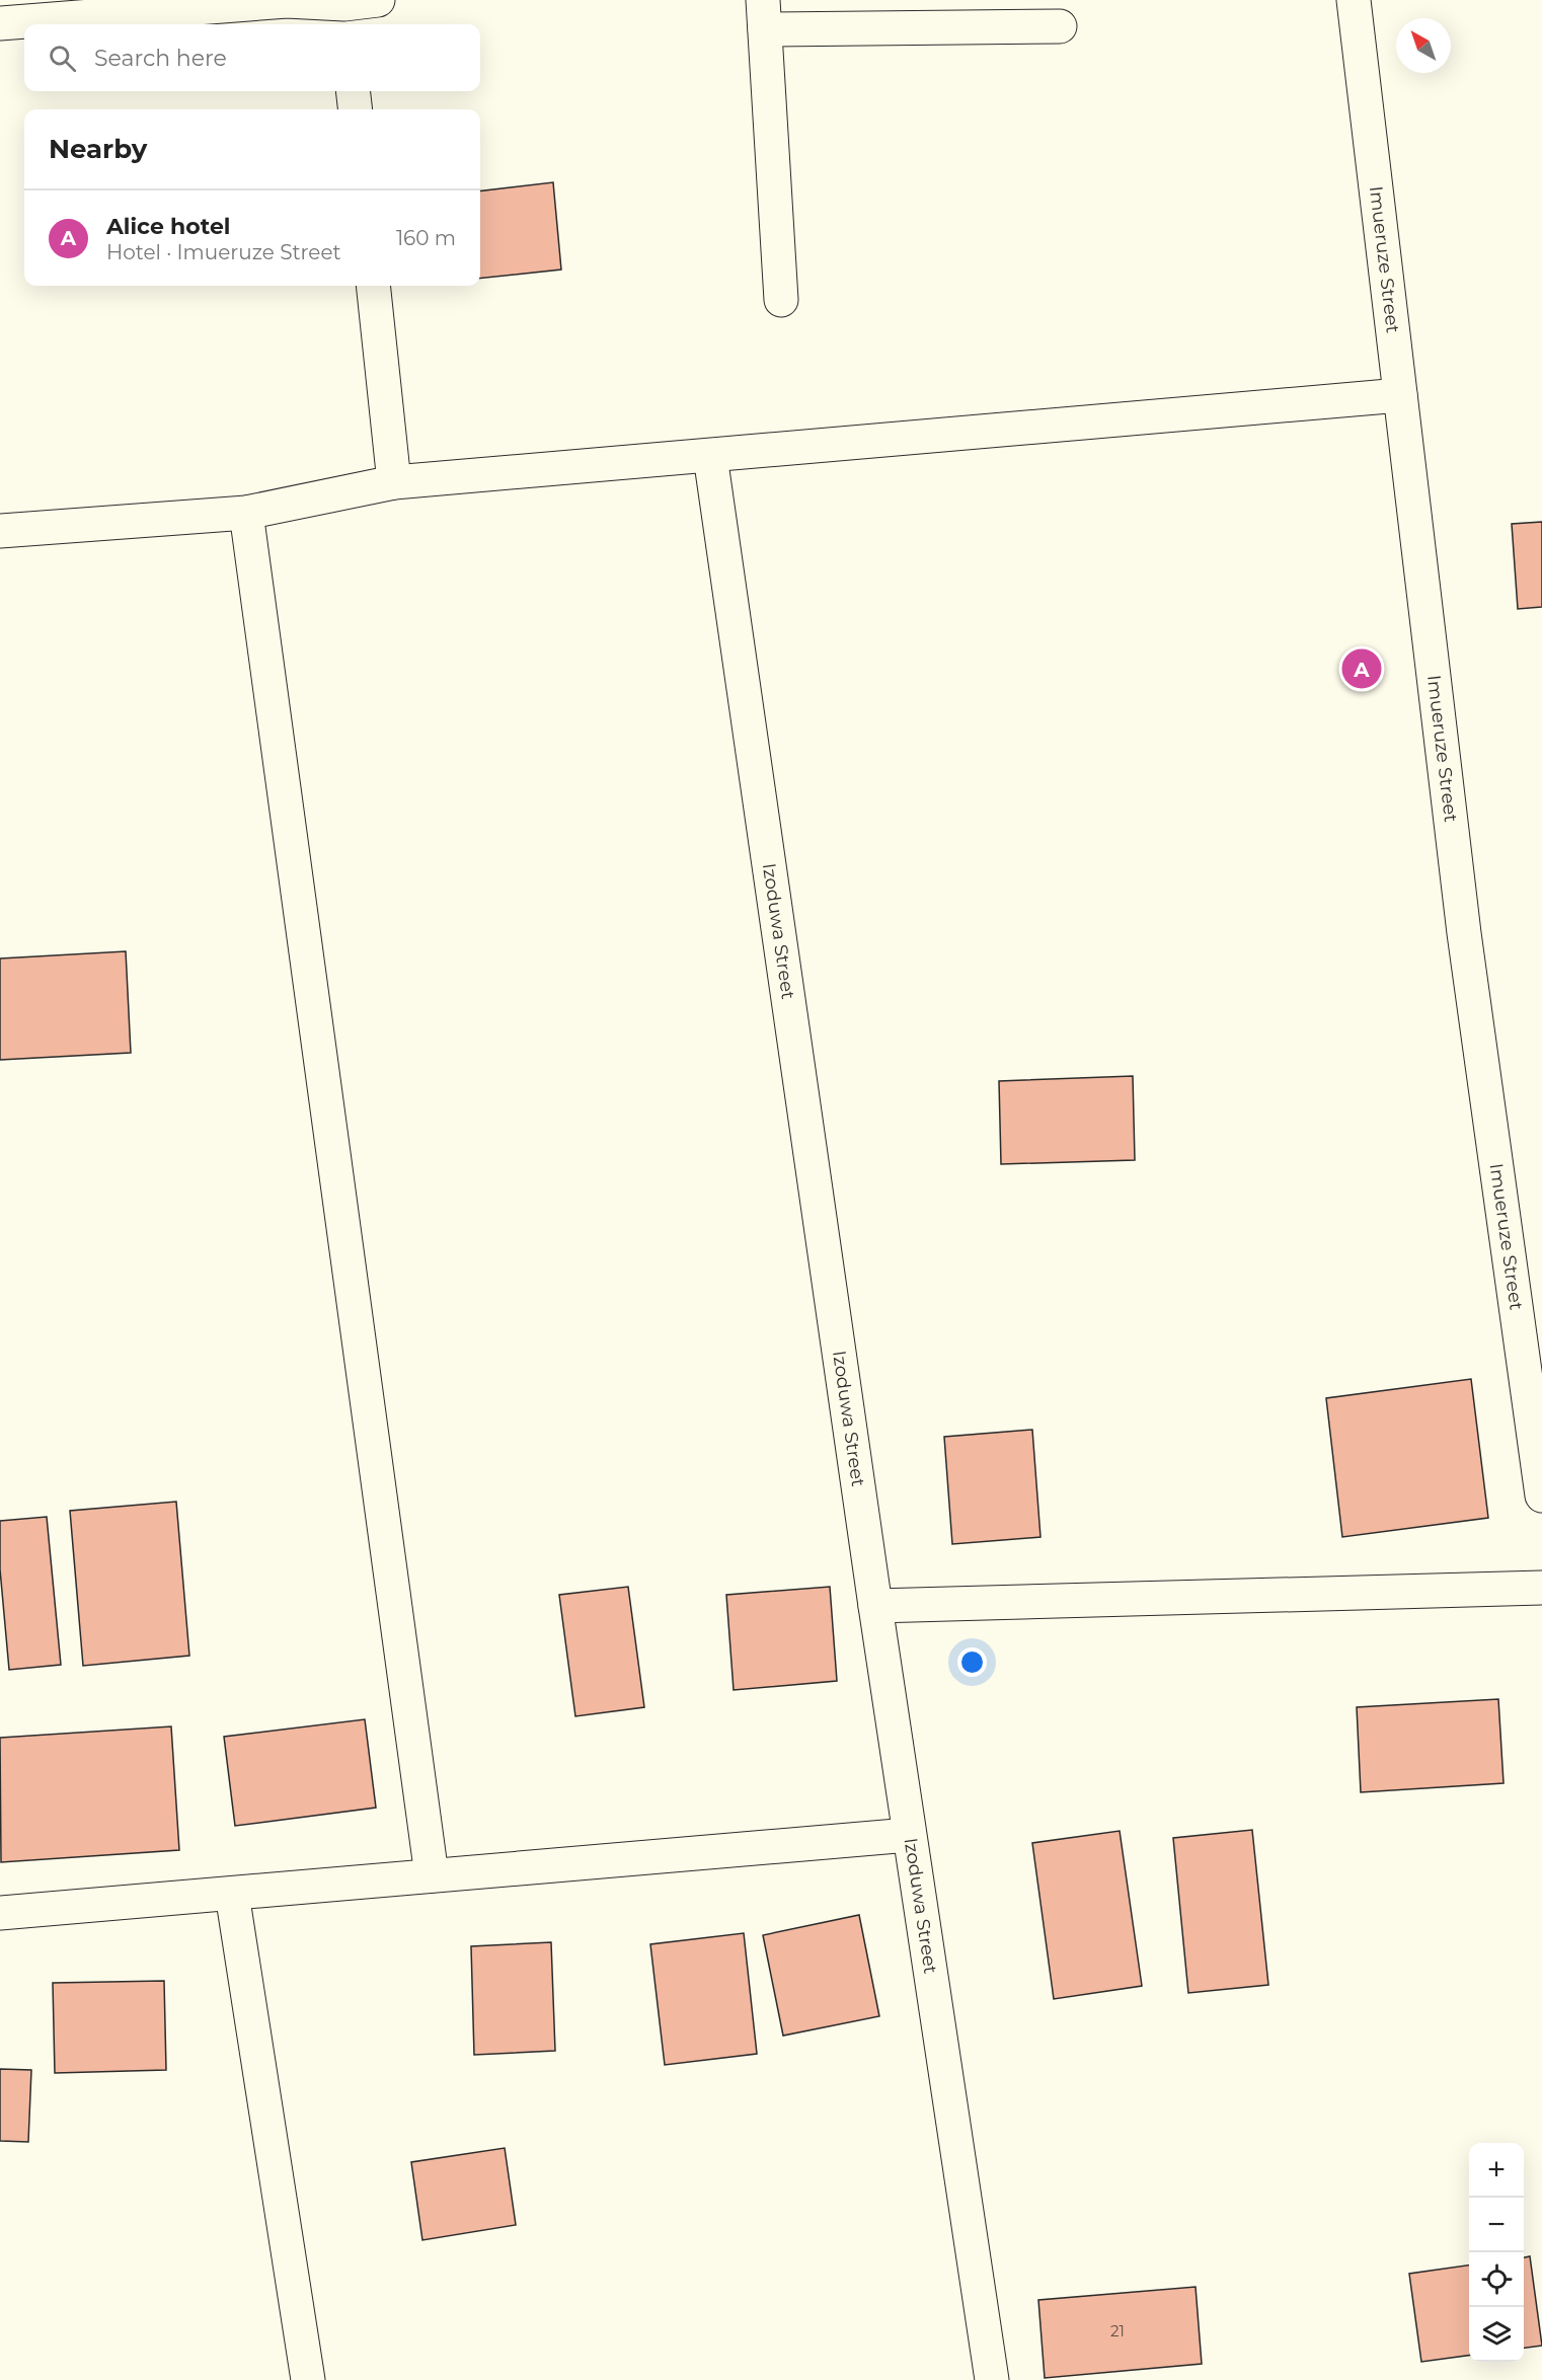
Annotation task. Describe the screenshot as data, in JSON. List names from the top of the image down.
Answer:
{
  "streets": {
    "street": ["Imueruze Street", "Izoduwa Street"]
  },
  "house_numbers": ["21"],
  "north": "top left",
  "page": {
    "search": "Search here",
    "heading": "Nearby",
    "list": [
      {
        "mark": "A",
        "name": "Alice hotel",
        "note": "Hotel · Imueruze Street",
        "value": "160 m"
      }
    ],
    "pins": "A",
    "map_buttons": ["+", "−"]
  }
}
